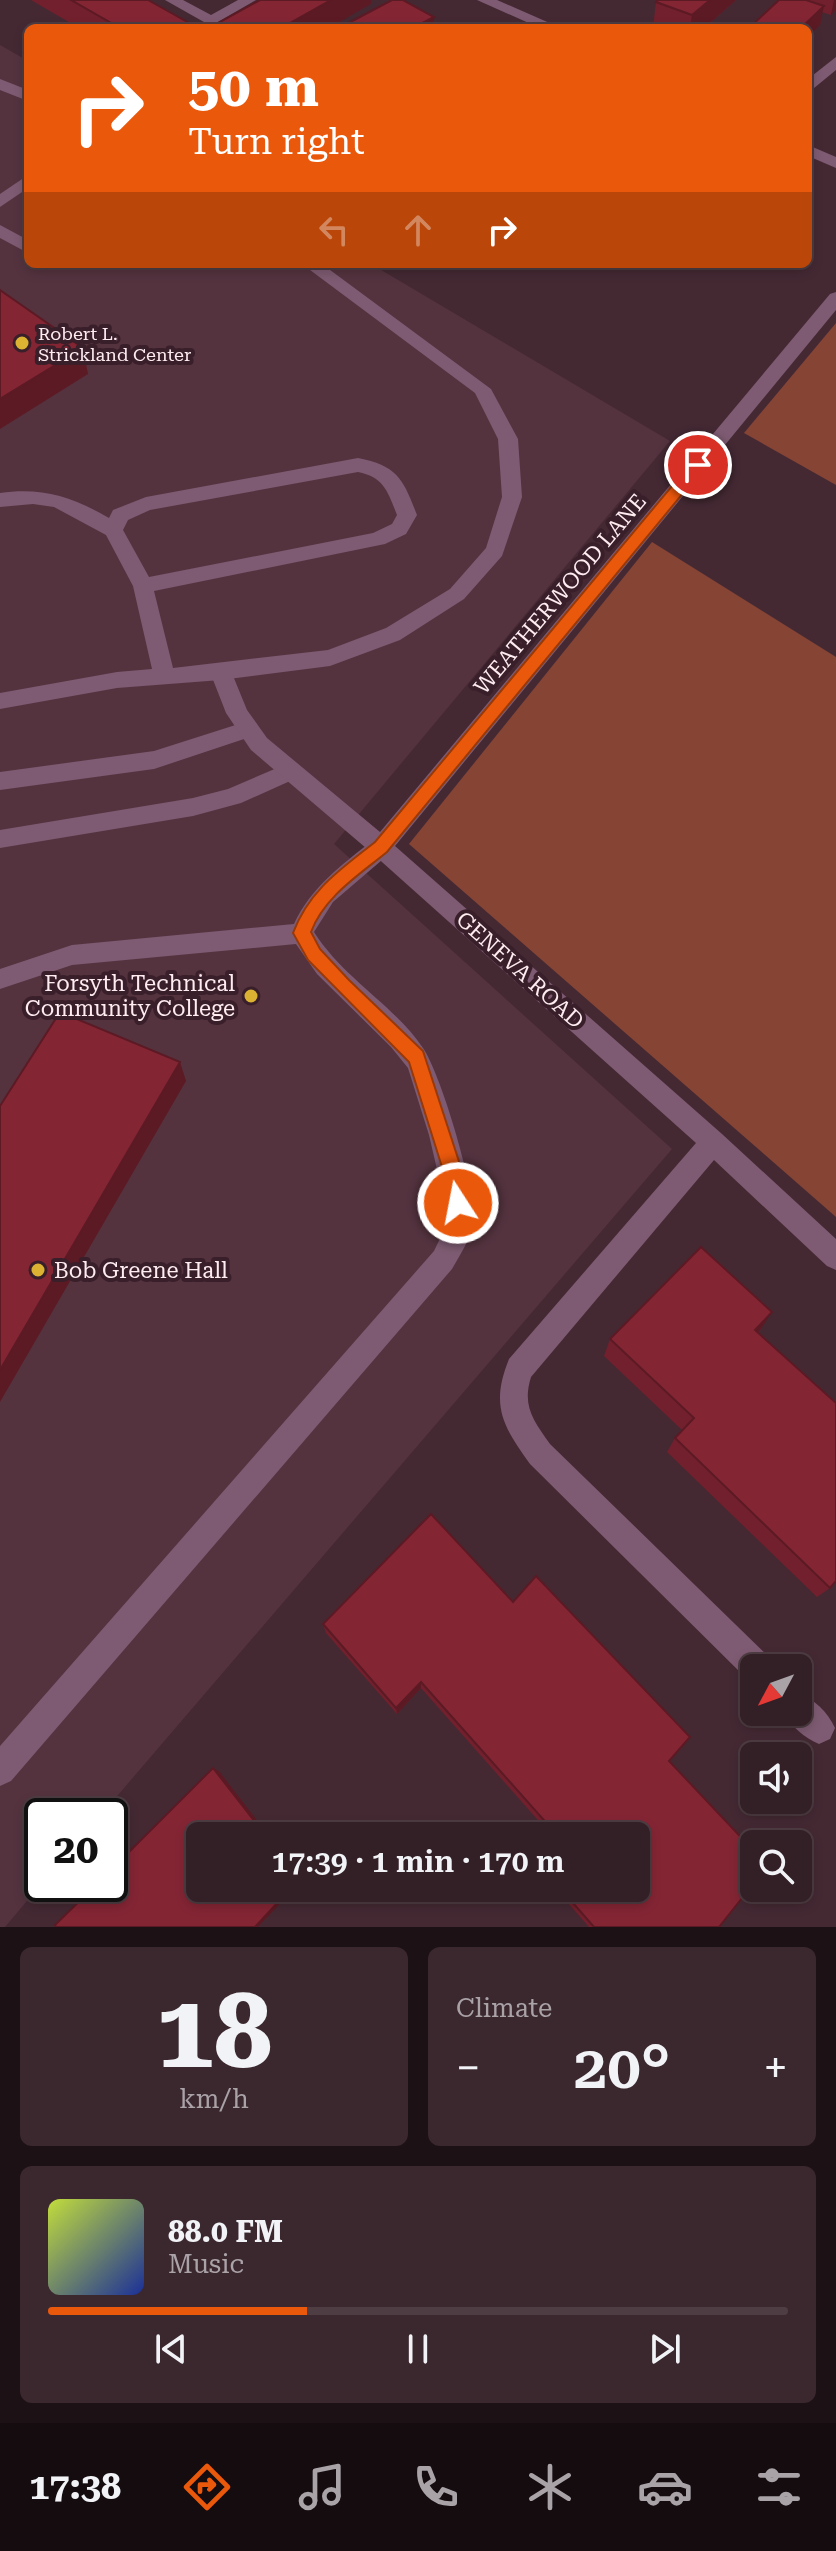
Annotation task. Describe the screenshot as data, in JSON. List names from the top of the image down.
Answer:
{
  "streets": {
    "street": ["WEATHERWOOD LANE", "GENEVA ROAD"]
  },
  "crossings": [
    ["WEATHERWOOD LANE", "GENEVA ROAD"]
  ],
  "places": ["Robert L. Strickland Center", "Forsyth Technical Community College", "Bob Greene Hall"],
  "north": "bottom left",
  "page": {
    "turn": ["50 m", "Turn right"],
    "limit": "20",
    "trip": "17:39 · 1 min · 170 m",
    "tile": [
      ["18", "km/h"],
      "Climate"
    ],
    "heat": ["−", "20°", "+"],
    "song": ["88.0 FM", "Music"],
    "tabs": "17:38"
  }
}
